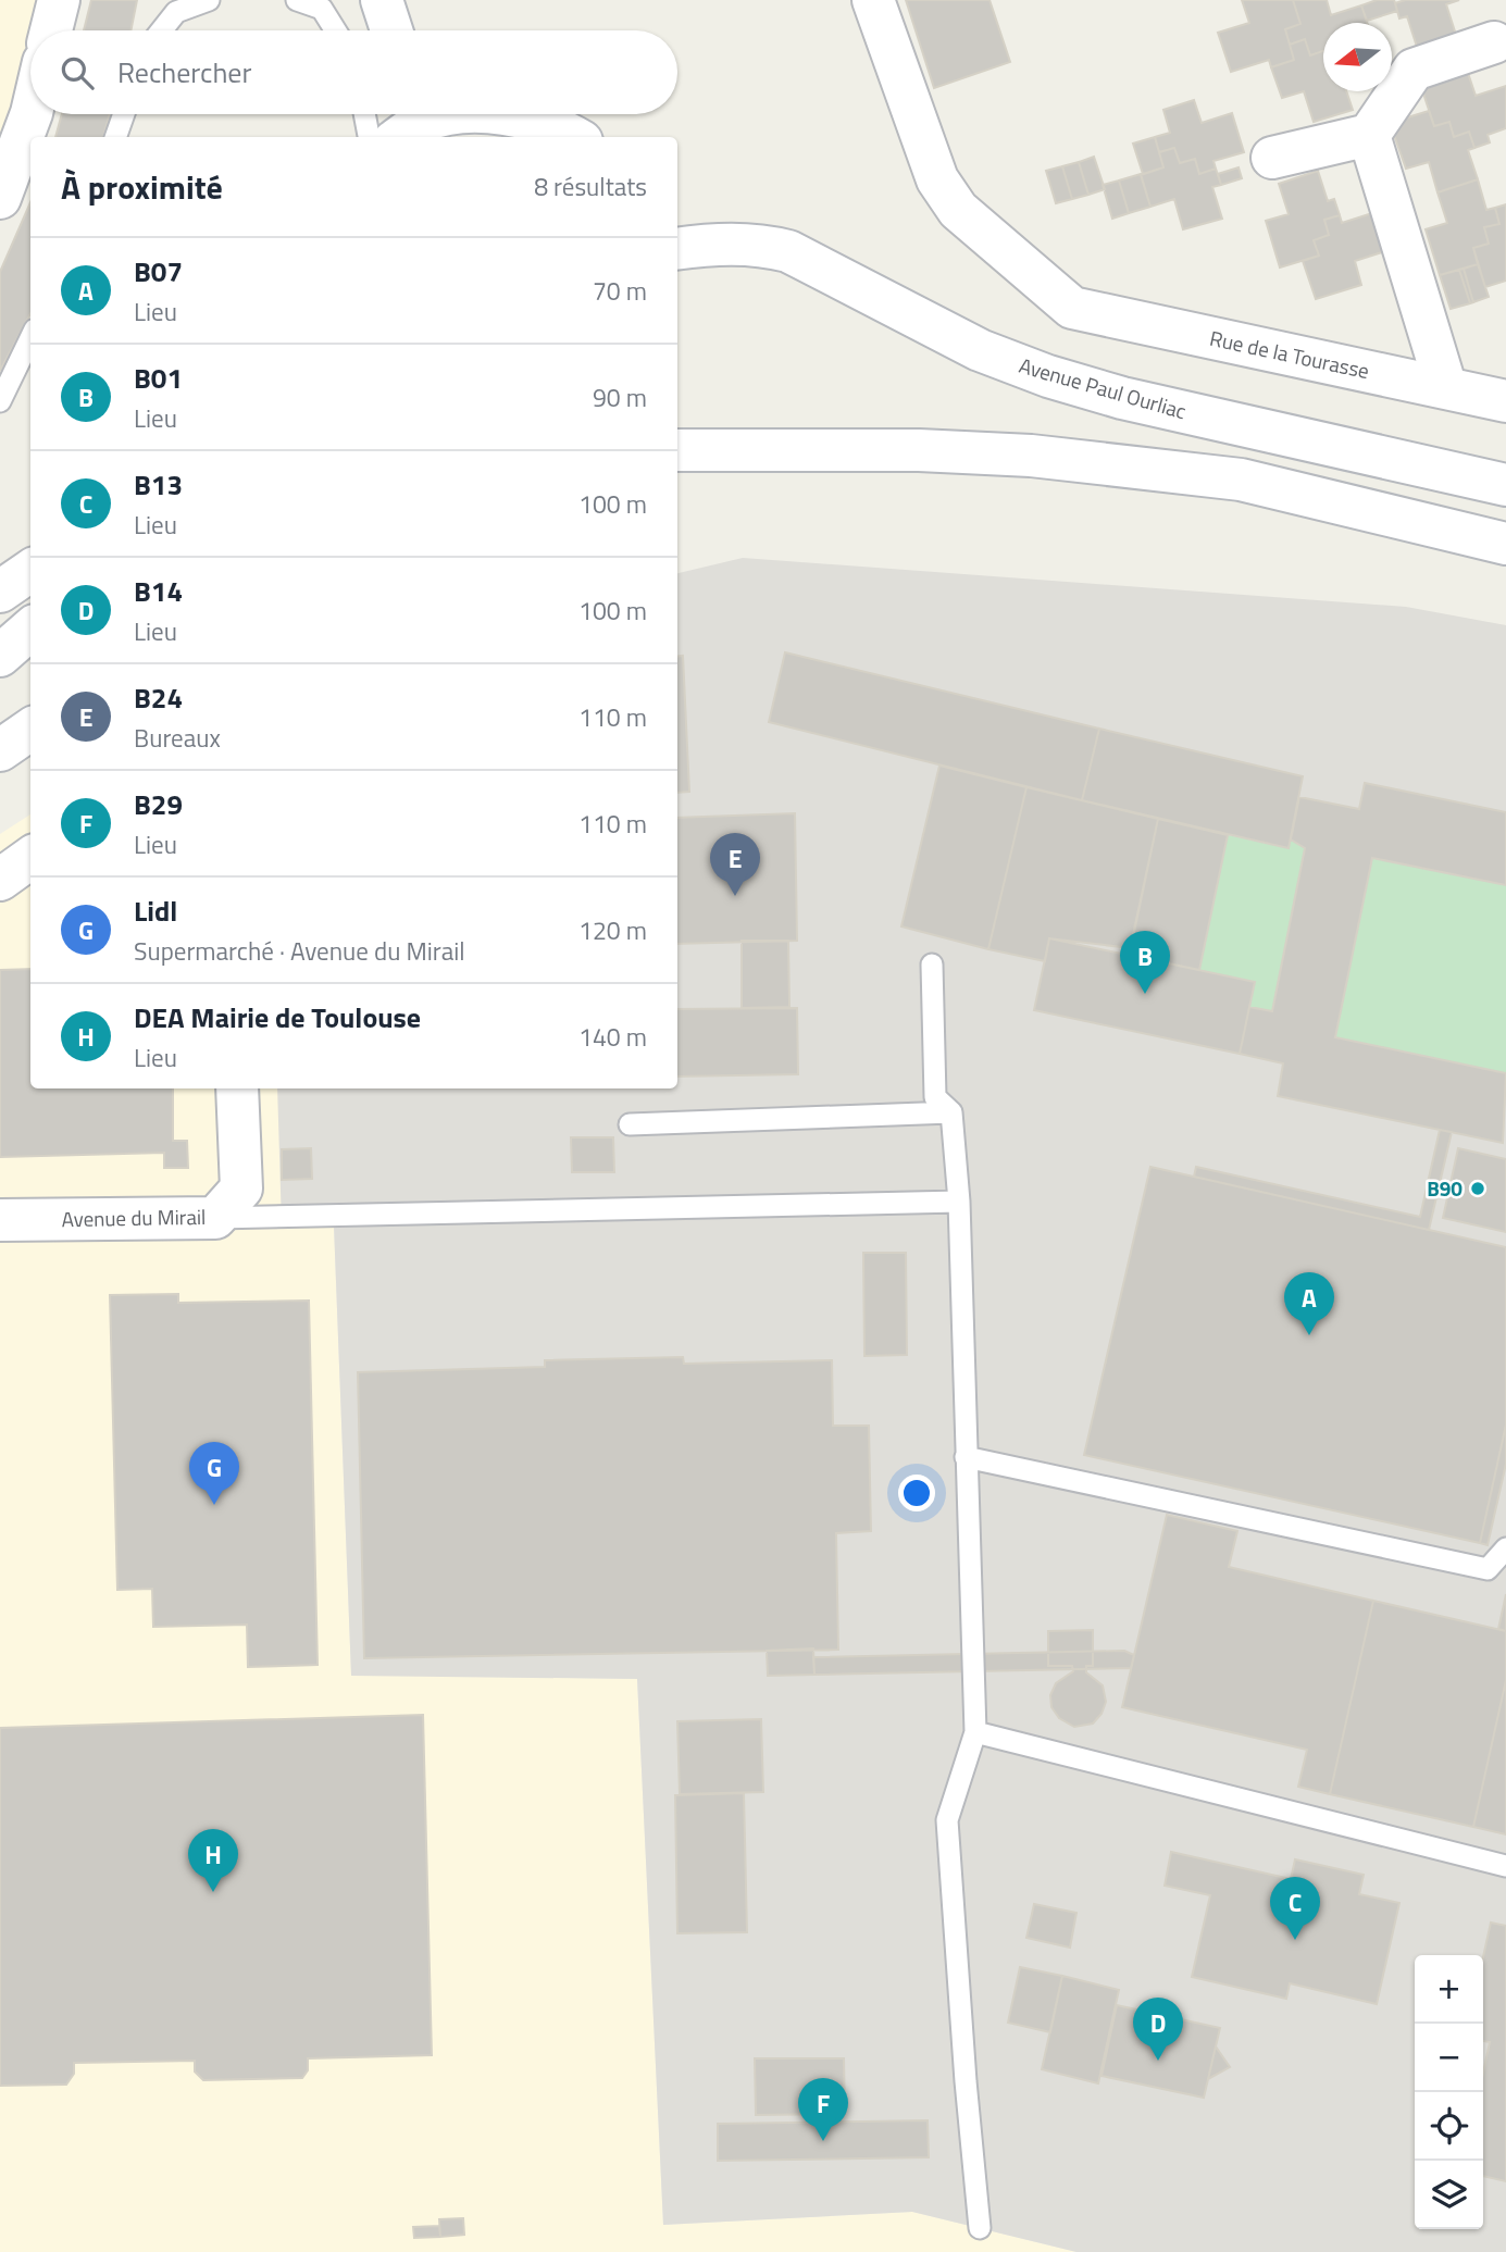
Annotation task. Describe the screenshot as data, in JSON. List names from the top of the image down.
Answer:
{
  "streets": {
    "street": ["Rue de la Tourasse", "Avenue Paul Ourliac", "Avenue du Mirail"]
  },
  "places": ["B90"],
  "north": "left",
  "page": {
    "search": "Rechercher",
    "heading": ["À proximité", "8 résultats"],
    "list": [
      {
        "mark": "A",
        "name": "B07",
        "note": "Lieu",
        "value": "70 m"
      },
      {
        "mark": "B",
        "name": "B01",
        "note": "Lieu",
        "value": "90 m"
      },
      {
        "mark": "C",
        "name": "B13",
        "note": "Lieu",
        "value": "100 m"
      },
      {
        "mark": "D",
        "name": "B14",
        "note": "Lieu",
        "value": "100 m"
      },
      {
        "mark": "E",
        "name": "B24",
        "note": "Bureaux",
        "value": "110 m"
      },
      {
        "mark": "F",
        "name": "B29",
        "note": "Lieu",
        "value": "110 m"
      },
      {
        "mark": "G",
        "name": "Lidl",
        "note": "Supermarché · Avenue du Mirail",
        "value": "120 m"
      },
      {
        "mark": "H",
        "name": "DEA Mairie de Toulouse",
        "note": "Lieu",
        "value": "140 m"
      }
    ],
    "pins": [
      "E",
      "B",
      "A",
      "G",
      "H",
      "C",
      "D",
      "F"
    ],
    "map_buttons": ["+", "−"]
  }
}
